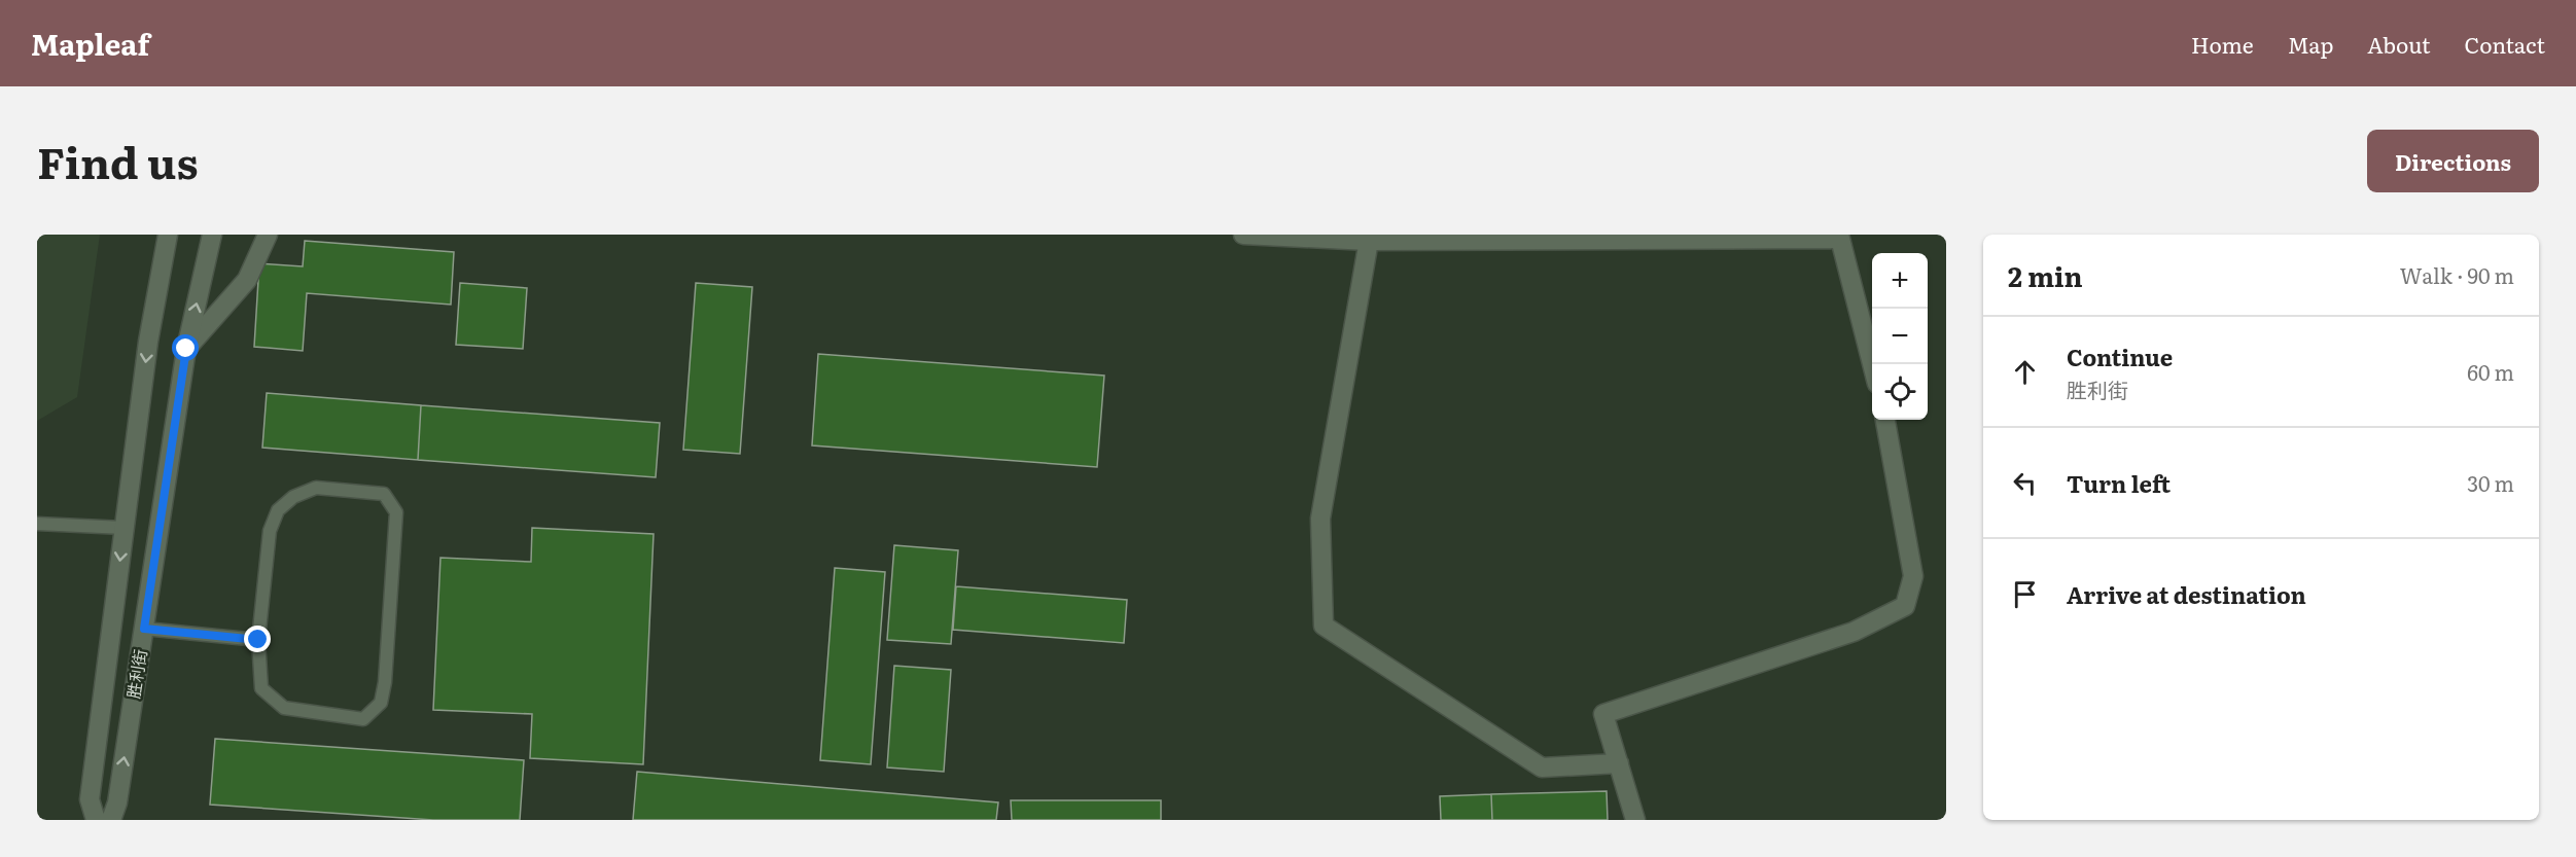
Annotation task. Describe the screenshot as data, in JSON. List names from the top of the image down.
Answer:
{
  "streets": {
    "street": ["胜利街"]
  },
  "page": {
    "header": "Mapleaf",
    "nav": [
      "Home",
      "Map",
      "About",
      "Contact"
    ],
    "title": "Find us",
    "buttons": "Directions",
    "heading": ["2 min", "Walk · 90 m"],
    "map_buttons": ["+", "−"],
    "list": [
      ["Continue", "胜利街", "60 m"],
      ["Turn left", "30 m"],
      "Arrive at destination"
    ]
  }
}
